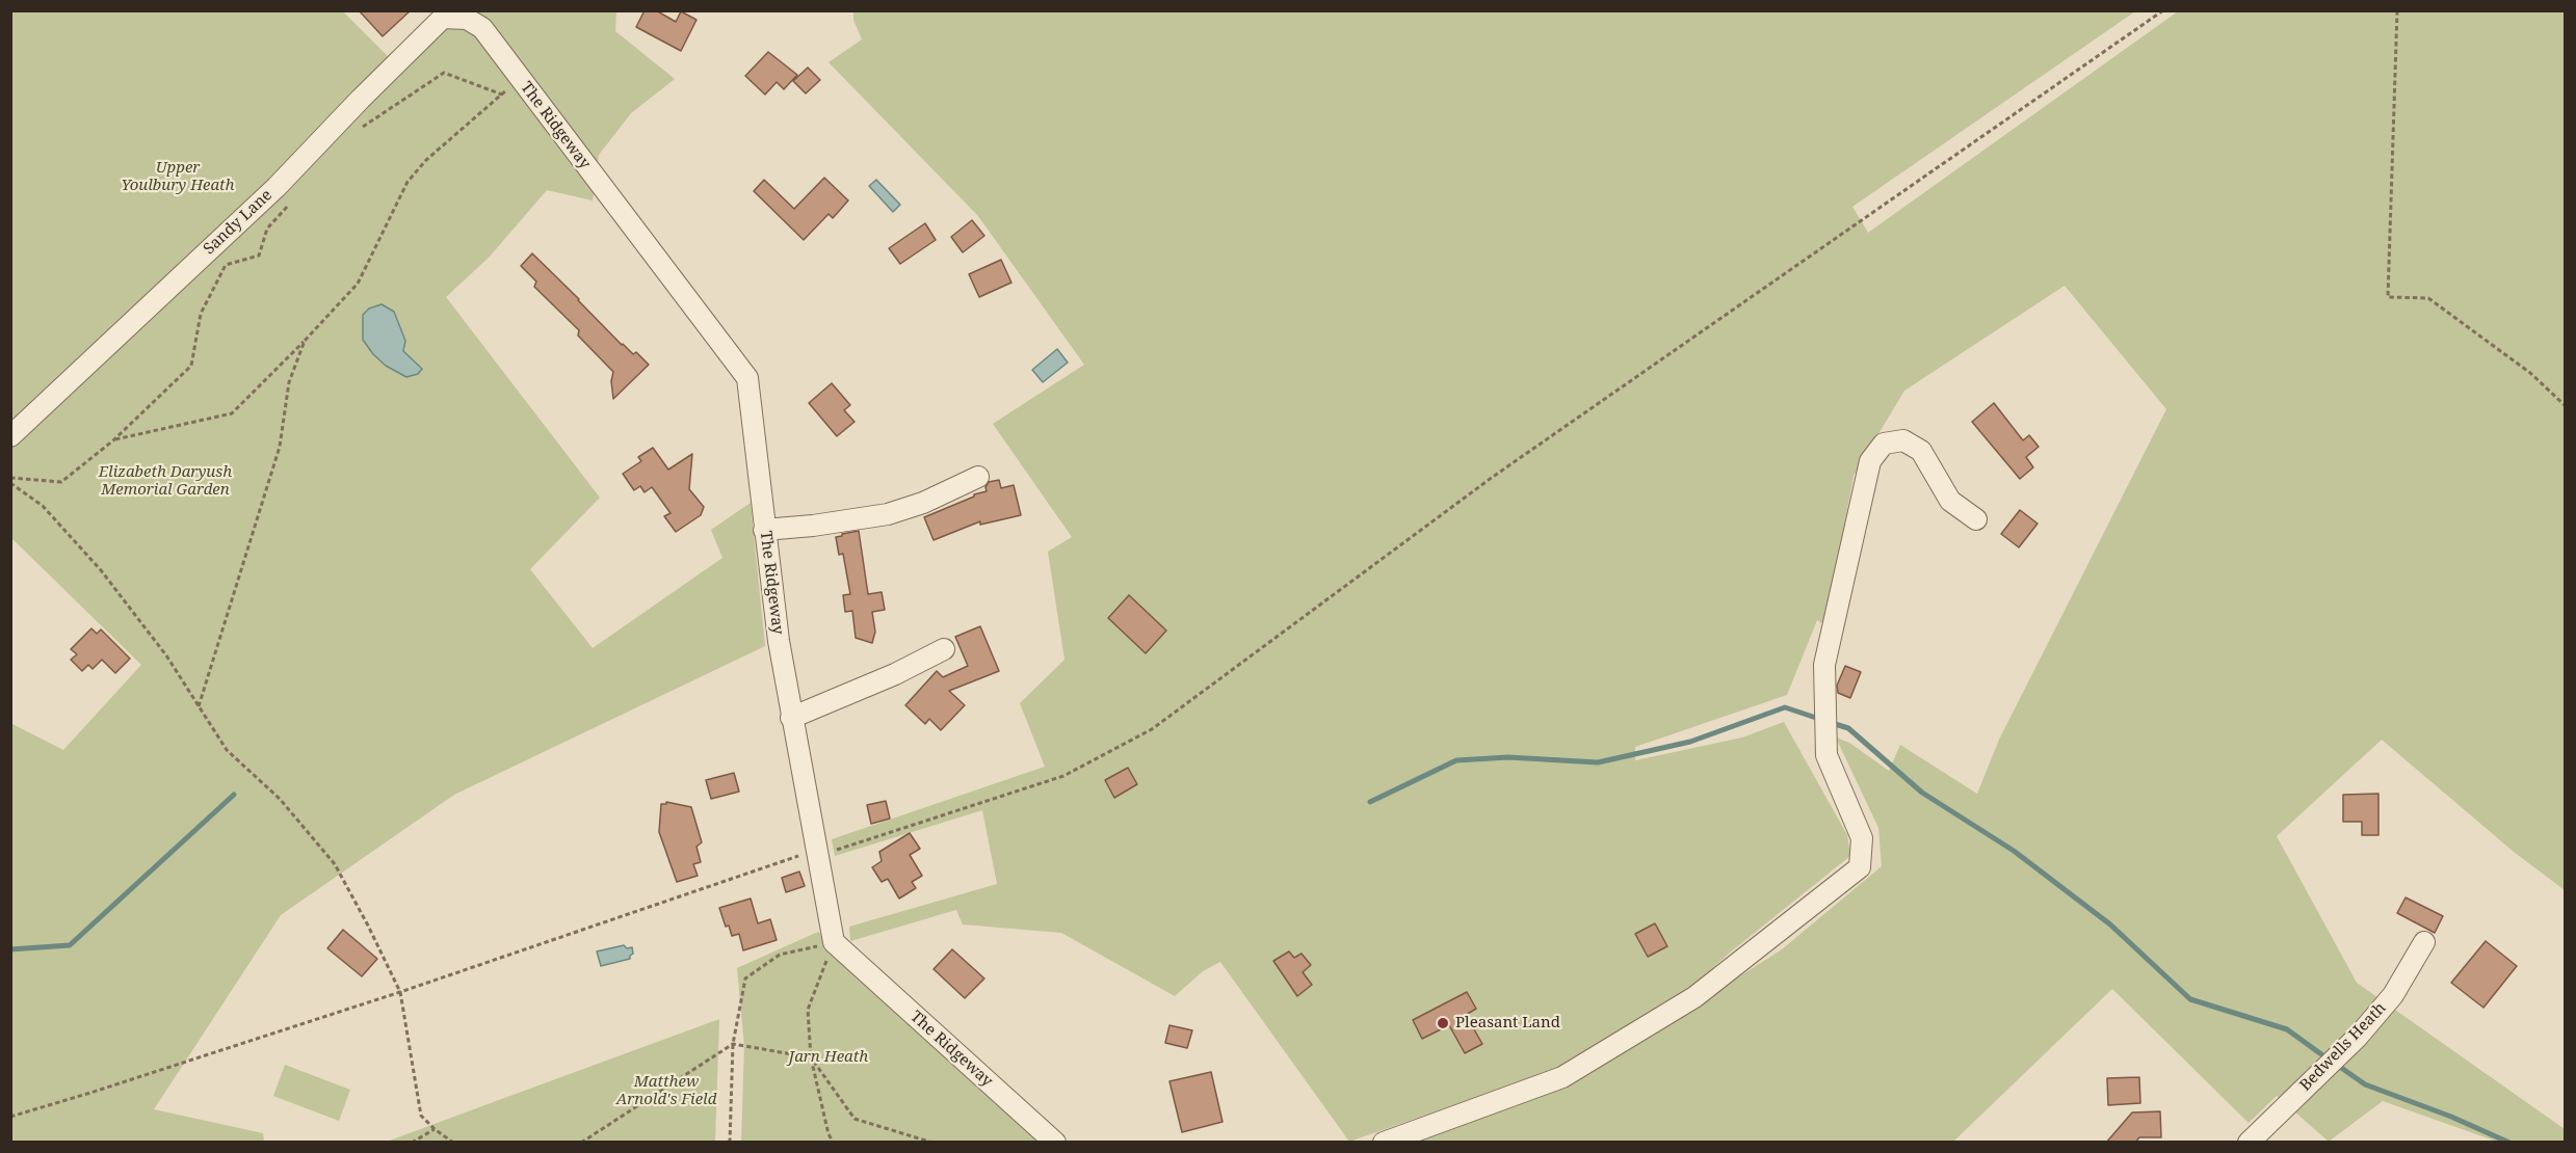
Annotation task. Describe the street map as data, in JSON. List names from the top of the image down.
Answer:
{
  "streets": {
    "street": ["The Ridgeway", "Sandy Lane", "Bedwells Heath"]
  },
  "crossings": [
    ["The Ridgeway", "Sandy Lane"]
  ],
  "parks": [
    "Upper Youlbury Heath",
    "Elizabeth Daryush Memorial Garden",
    "Jarn Heath",
    "Matthew Arnold's Field"
  ],
  "places": ["Pleasant Land"]
}
